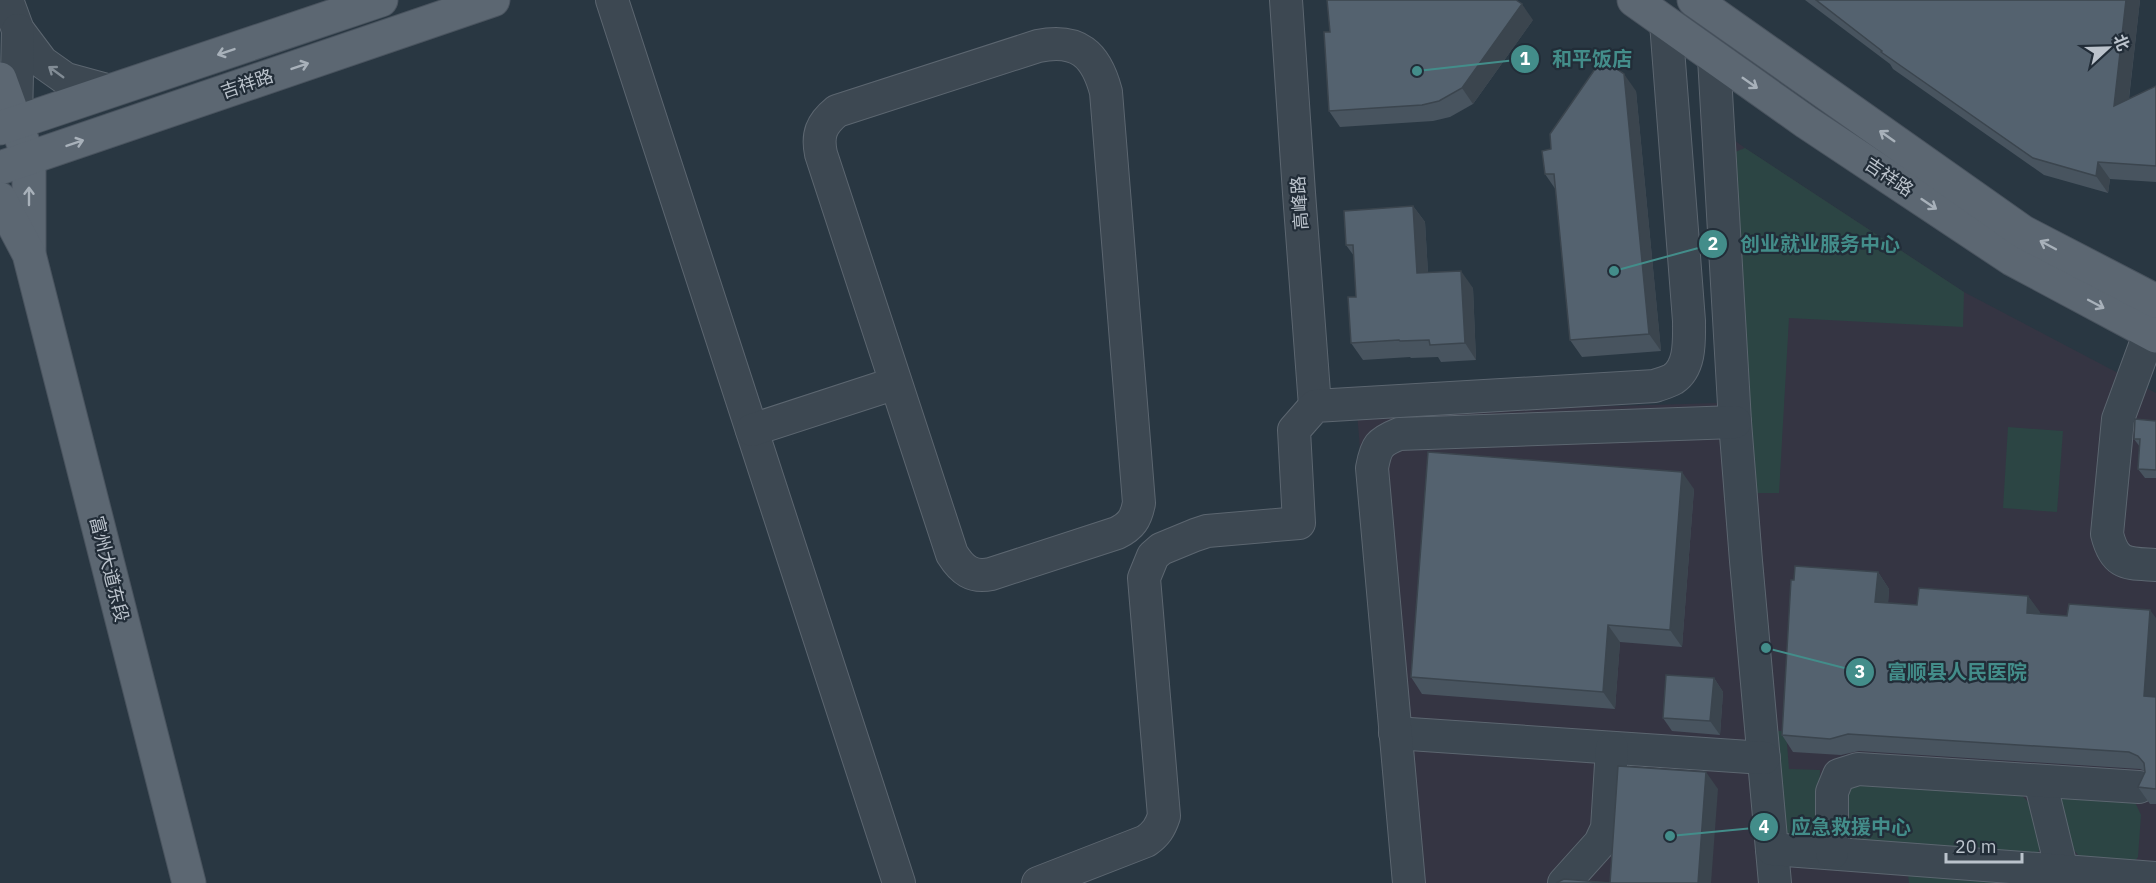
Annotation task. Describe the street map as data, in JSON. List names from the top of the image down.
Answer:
{
  "streets": {
    "main road": ["吉祥路", "富州大道东段"],
    "street": ["高峰路"]
  },
  "places": [
    "和平饭店",
    "创业就业服务中心",
    "富顺县人民医院",
    "应急救援中心"
  ],
  "scale_bar": "20 m",
  "north": "right"
}
